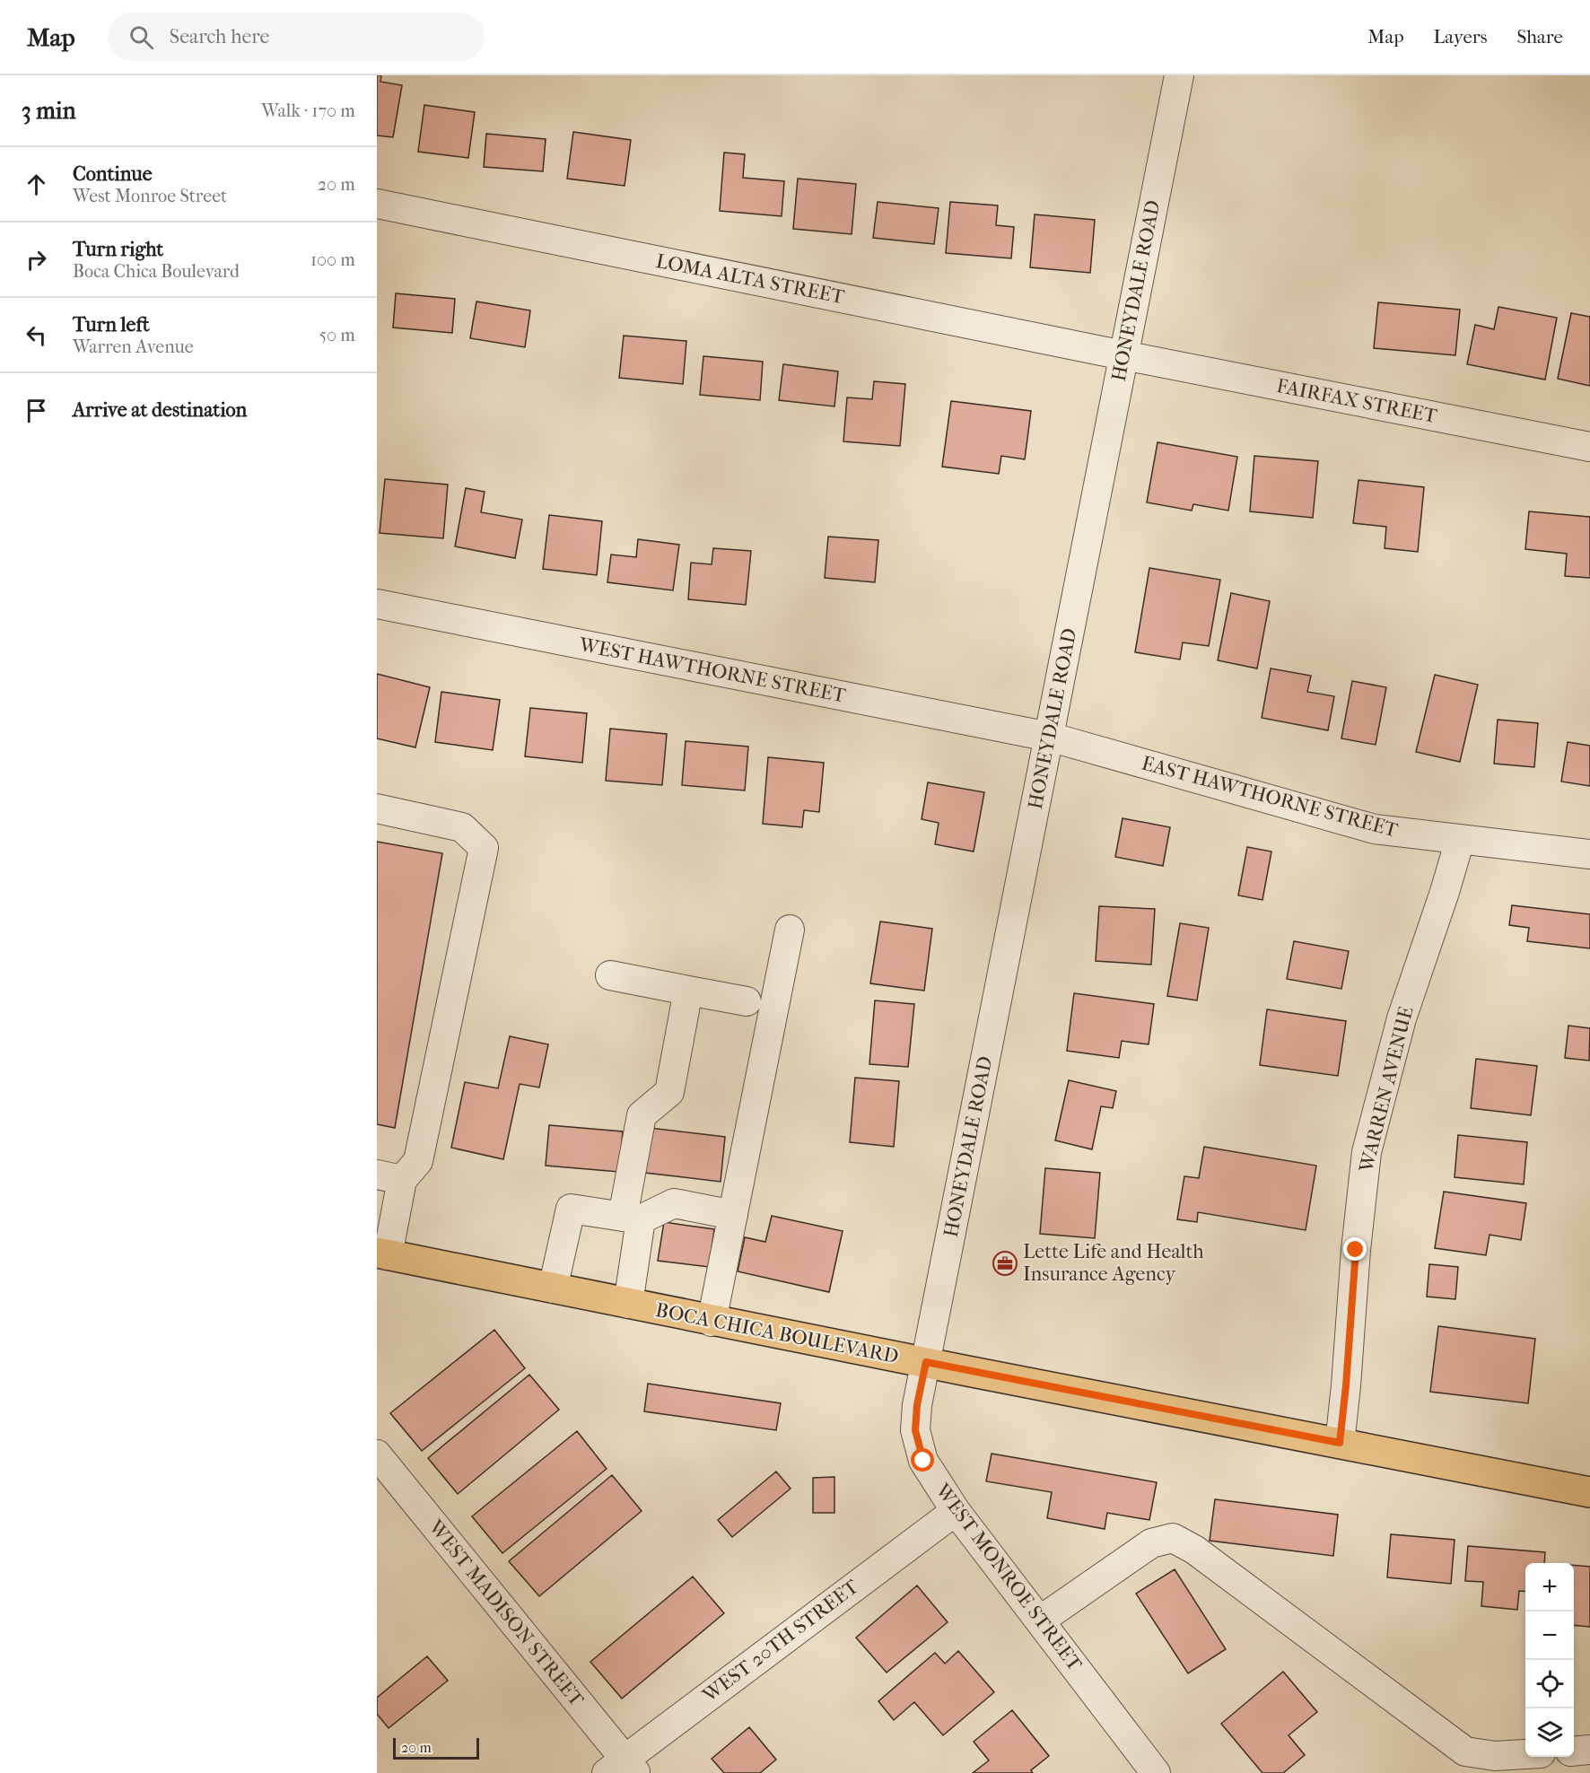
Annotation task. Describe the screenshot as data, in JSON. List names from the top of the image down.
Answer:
{
  "streets": {
    "main road": ["BOCA CHICA BOULEVARD"],
    "street": [
      "LOMA ALTA STREET",
      "HONEYDALE ROAD",
      "FAIRFAX STREET",
      "WEST HAWTHORNE STREET",
      "EAST HAWTHORNE STREET",
      "WARREN AVENUE",
      "WEST MONROE STREET",
      "WEST MADISON STREET",
      "WEST 20TH STREET"
    ]
  },
  "crossings": [
    ["LOMA ALTA STREET", "HONEYDALE ROAD"],
    ["LOMA ALTA STREET", "FAIRFAX STREET"],
    ["HONEYDALE ROAD", "FAIRFAX STREET"],
    ["HONEYDALE ROAD", "WEST HAWTHORNE STREET"],
    ["HONEYDALE ROAD", "EAST HAWTHORNE STREET"],
    ["HONEYDALE ROAD", "BOCA CHICA BOULEVARD"],
    ["HONEYDALE ROAD", "WEST MONROE STREET"],
    ["WEST HAWTHORNE STREET", "EAST HAWTHORNE STREET"],
    ["EAST HAWTHORNE STREET", "WARREN AVENUE"],
    ["WARREN AVENUE", "BOCA CHICA BOULEVARD"],
    ["BOCA CHICA BOULEVARD", "WEST MONROE STREET"],
    ["WEST MONROE STREET", "WEST 20TH STREET"],
    ["WEST MADISON STREET", "WEST 20TH STREET"]
  ],
  "places": {
    "office": ["Lette Life and Health Insurance Agency"]
  },
  "scale_bar": "20 m",
  "page": {
    "header": "Map",
    "search": "Search here",
    "nav": ["Map", "Layers", "Share"],
    "heading": ["3 min", "Walk · 170 m"],
    "list": [
      ["Continue", "West Monroe Street", "20 m"],
      ["Turn right", "Boca Chica Boulevard", "100 m"],
      ["Turn left", "Warren Avenue", "50 m"],
      "Arrive at destination"
    ],
    "map_buttons": ["+", "−"],
    "scale": "20 m"
  }
}
